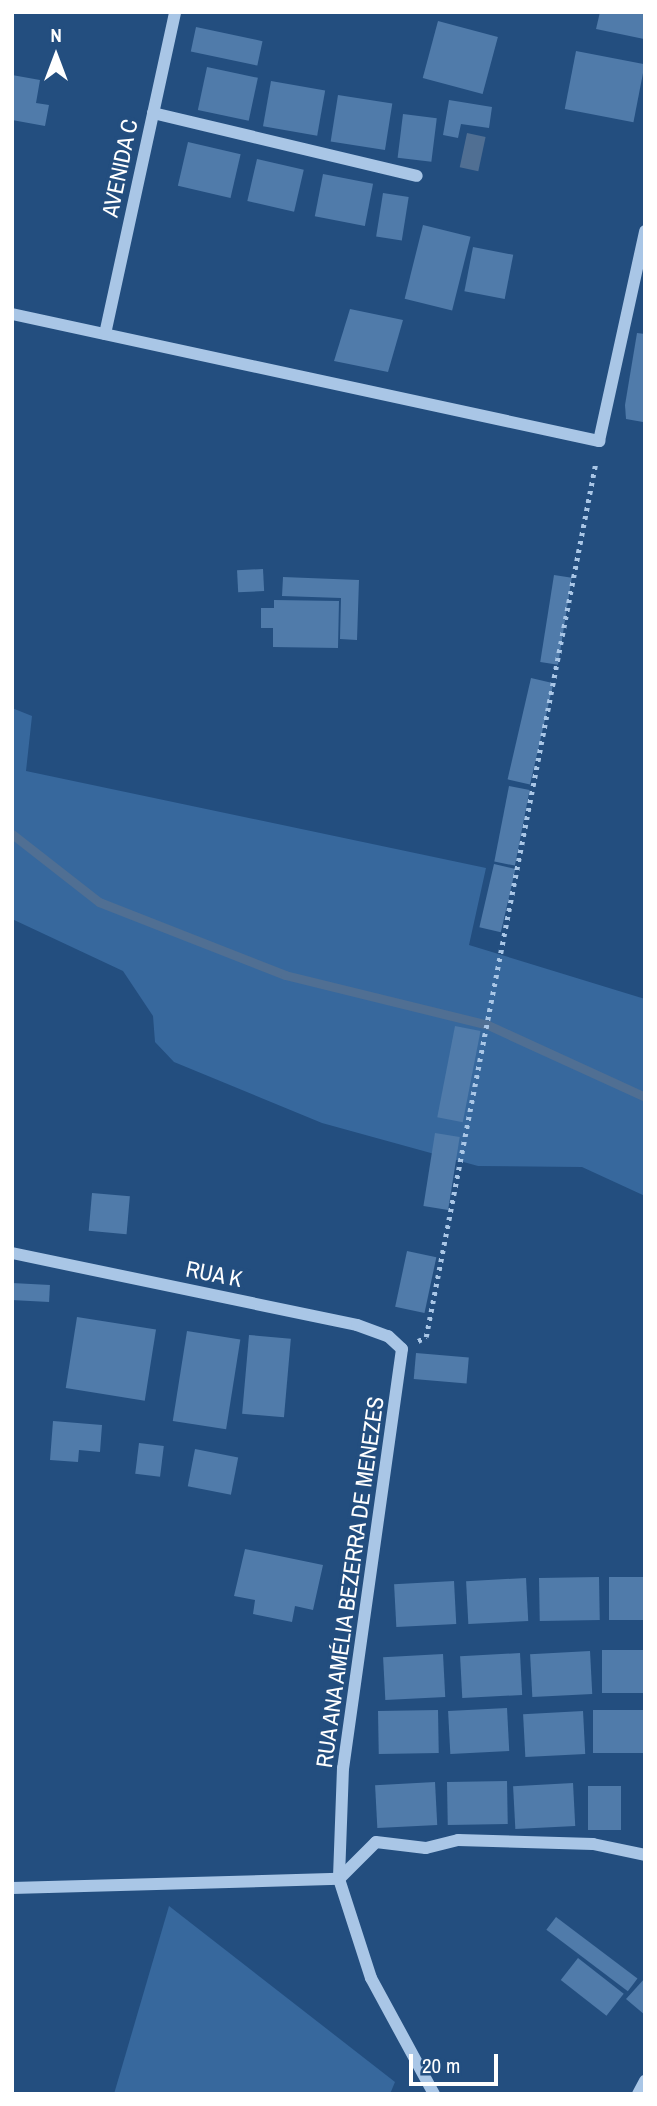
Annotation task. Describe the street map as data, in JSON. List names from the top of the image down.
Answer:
{
  "streets": {
    "street": ["AVENIDA C", "RUA K", "RUA ANA AMÉLIA BEZERRA DE MENEZES"]
  },
  "crossings": [
    ["RUA K", "RUA ANA AMÉLIA BEZERRA DE MENEZES"]
  ],
  "scale_bar": "20 m",
  "north": "top"
}
